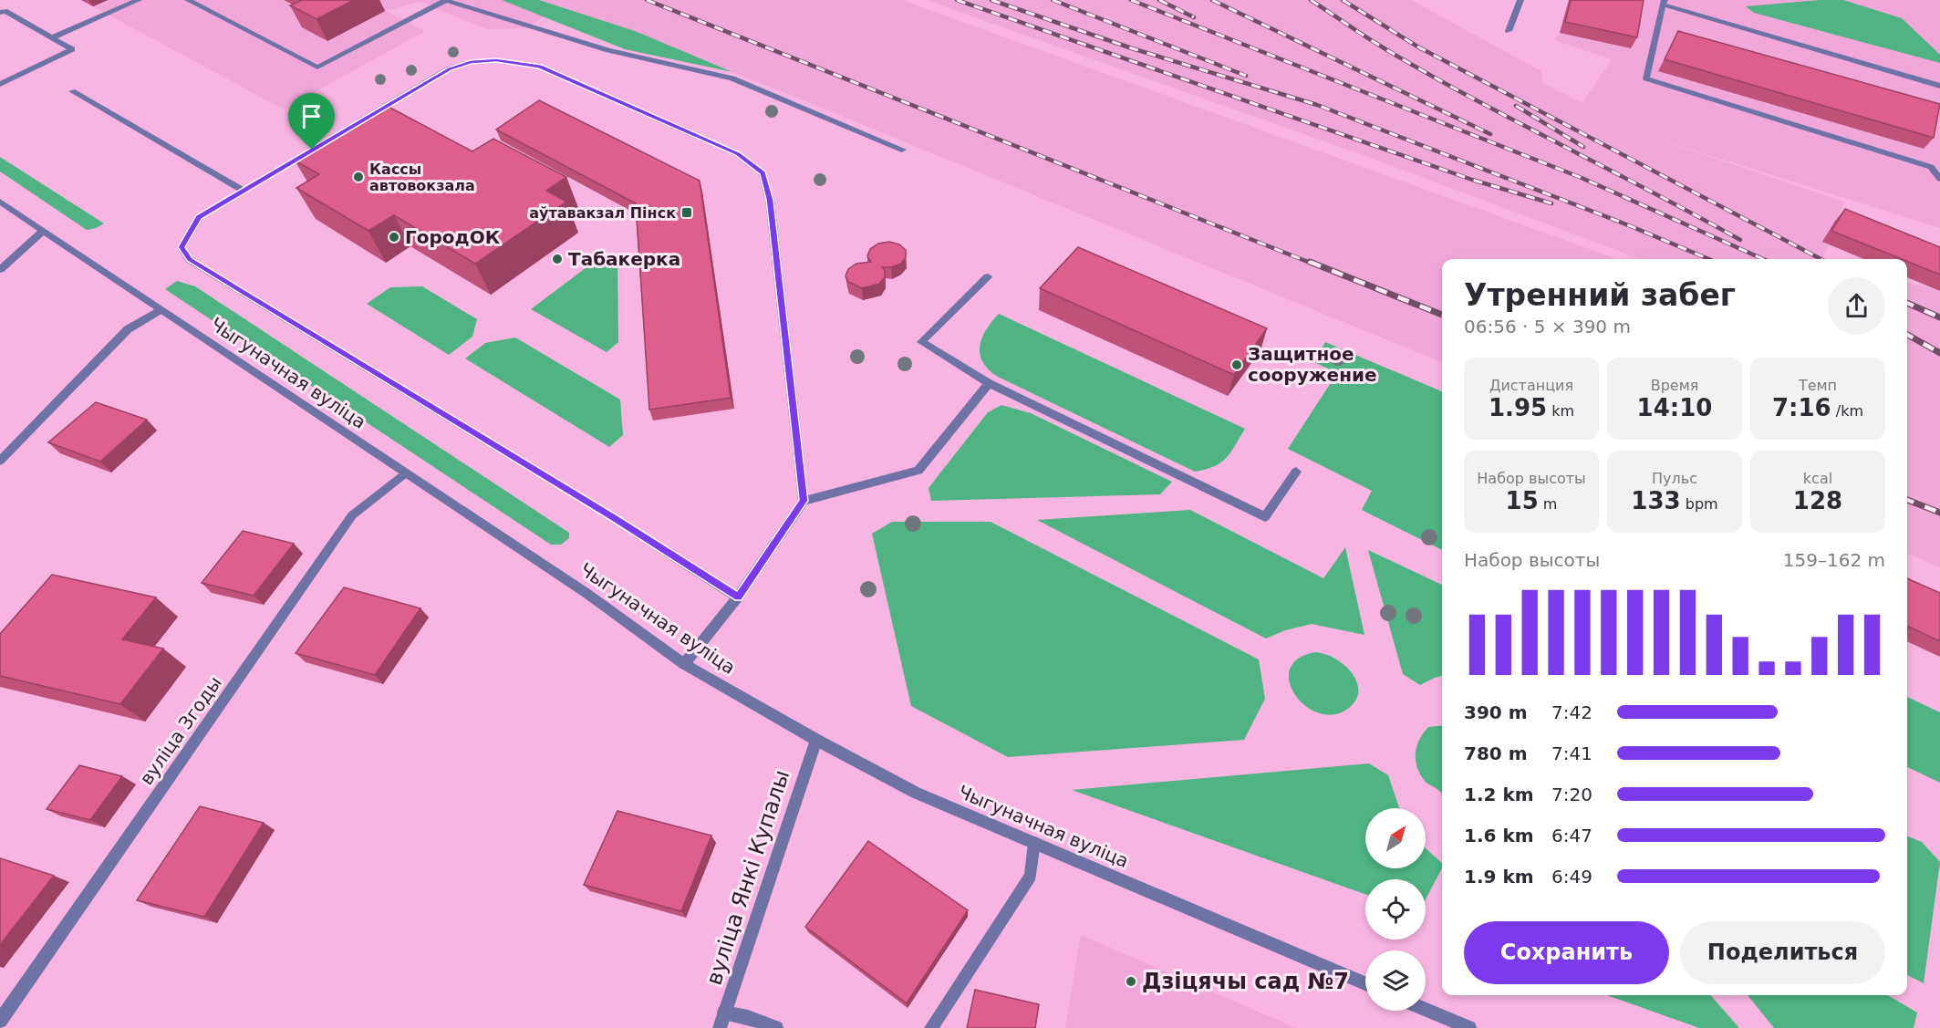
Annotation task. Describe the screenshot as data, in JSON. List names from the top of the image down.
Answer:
{
  "streets": {
    "street": ["Чыгуначная вуліца", "вуліца Згоды", "вуліца Янкі Купалы"]
  },
  "crossings": [
    ["Чыгуначная вуліца", "вуліца Згоды"],
    ["Чыгуначная вуліца", "вуліца Янкі Купалы"]
  ],
  "places": {
    "other": [
      "Кассы автовокзала",
      "ГородОК",
      "Табакерка",
      "Защитное сооружение",
      "Дзіцячы сад №7"
    ],
    "transit": ["аўтавакзал Пінск"]
  },
  "north": "top right",
  "page": {
    "heading": ["Утренний забег", "06:56 · 5 × 390 m"],
    "stats": [
      ["Дистанция", "1.95 km"],
      ["Время", "14:10"],
      ["Темп", "7:16 /km"],
      ["Набор высоты", "15 m"],
      ["Пульс", "133 bpm"],
      ["kcal", "128"]
    ],
    "chart": ["Набор высоты", "159–162 m"],
    "list": [
      {
        "name": "390 m",
        "note": "7:42"
      },
      {
        "name": "780 m",
        "note": "7:41"
      },
      {
        "name": "1.2 km",
        "note": "7:20"
      },
      {
        "name": "1.6 km",
        "note": "6:47"
      },
      {
        "name": "1.9 km",
        "note": "6:49"
      }
    ],
    "buttons": ["Сохранить", "Поделиться"]
  }
}
